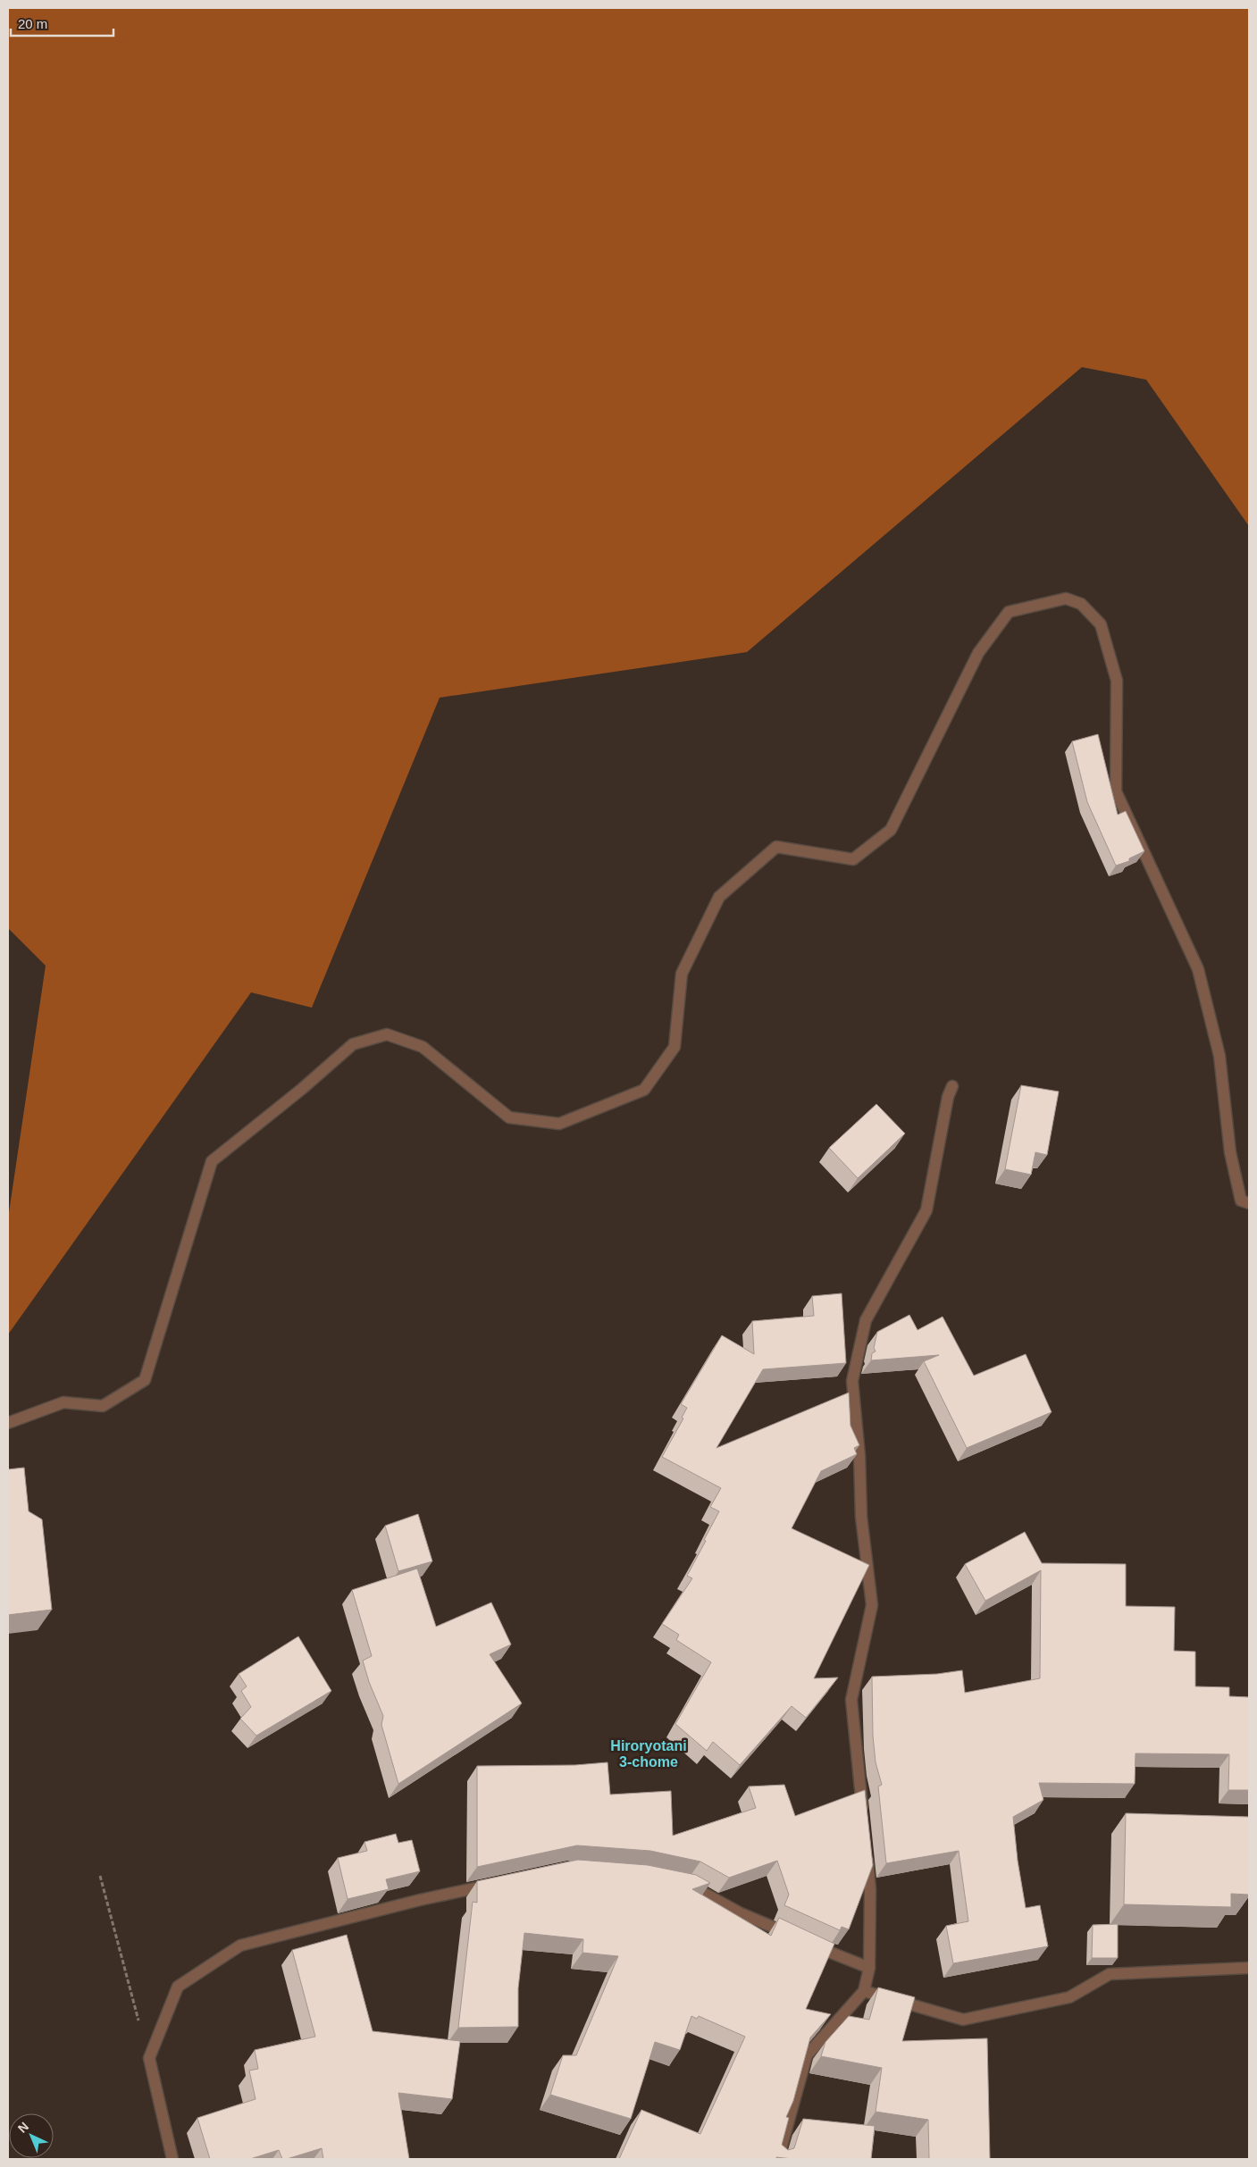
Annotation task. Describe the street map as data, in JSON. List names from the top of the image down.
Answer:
{
  "districts": ["Hiroryotani 3-chome"],
  "scale_bar": "20 m",
  "north": "top left"
}
